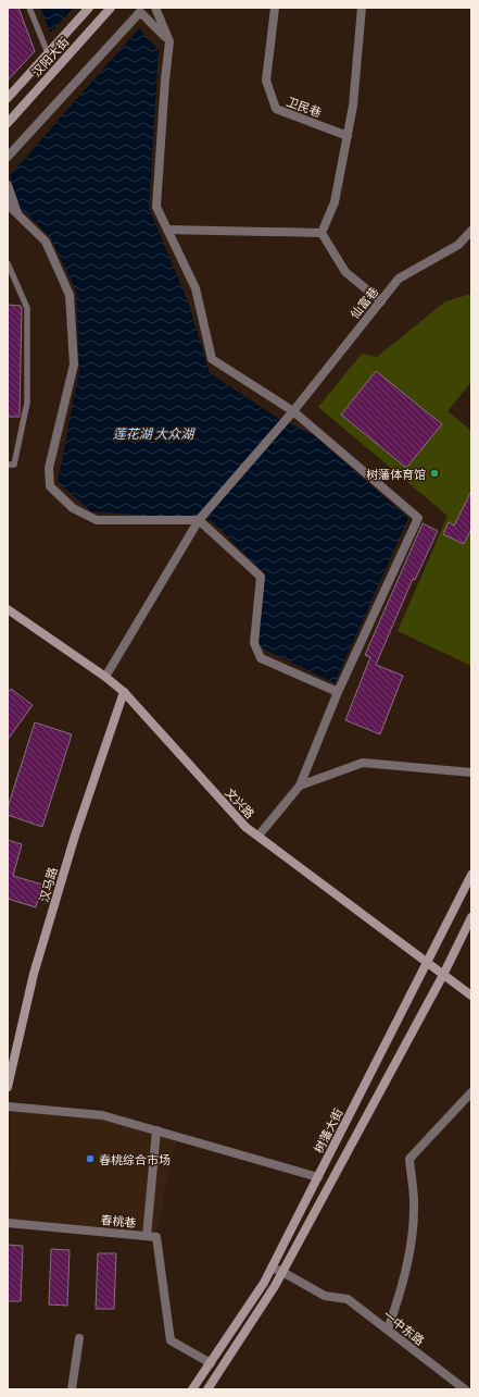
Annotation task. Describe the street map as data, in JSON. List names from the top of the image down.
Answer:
{
  "streets": {
    "street": [
      "汉阳大街",
      "卫民巷",
      "仙富巷",
      "文兴路",
      "汉马路",
      "树藩大街",
      "春桃巷",
      "一中东路"
    ]
  },
  "crossings": [
    ["仙富巷", "文兴路"],
    ["文兴路", "汉马路"],
    ["文兴路", "树藩大街"]
  ],
  "water": ["莲花湖 大众湖"],
  "places": ["树藩体育馆", "春桃综合市场"]
}
